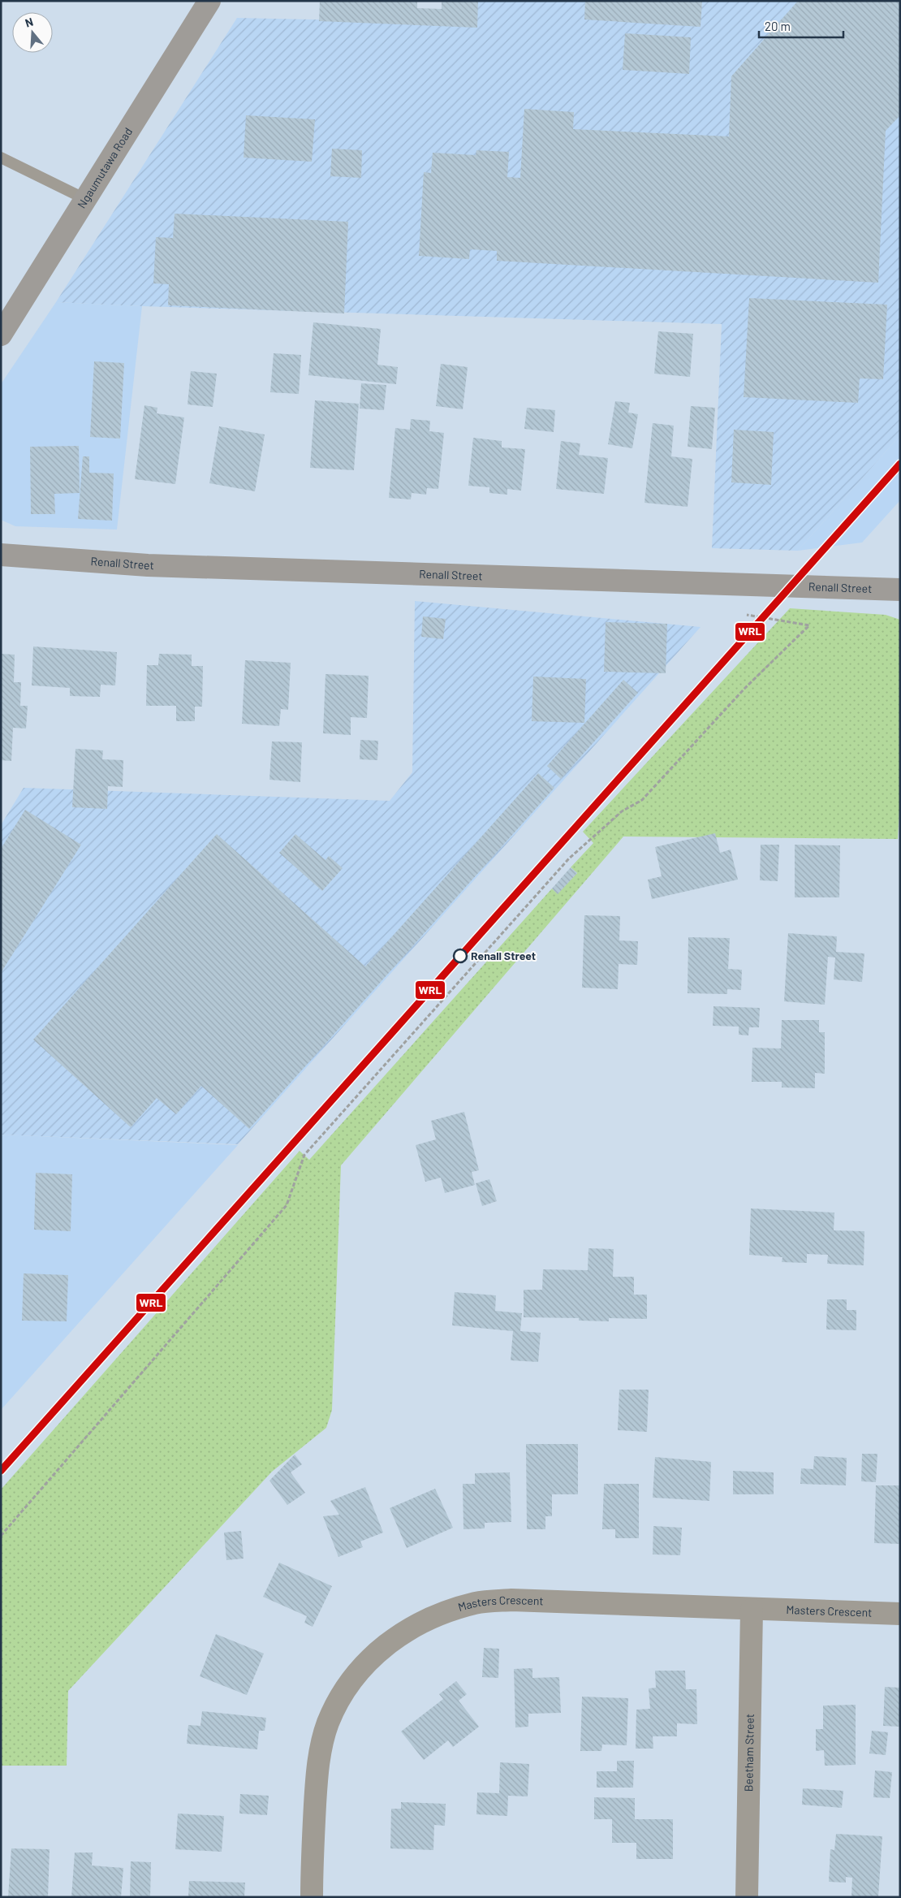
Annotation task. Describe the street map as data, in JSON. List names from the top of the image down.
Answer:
{
  "streets": {
    "street": [
      "Ngaumutawa Road",
      "Renall Street",
      "Masters Crescent",
      "Beetham Street"
    ]
  },
  "crossings": [
    ["Masters Crescent", "Beetham Street"]
  ],
  "places": ["Renall Street"],
  "lines": ["transit line WRL"],
  "scale_bar": "20 m",
  "north": "top"
}
